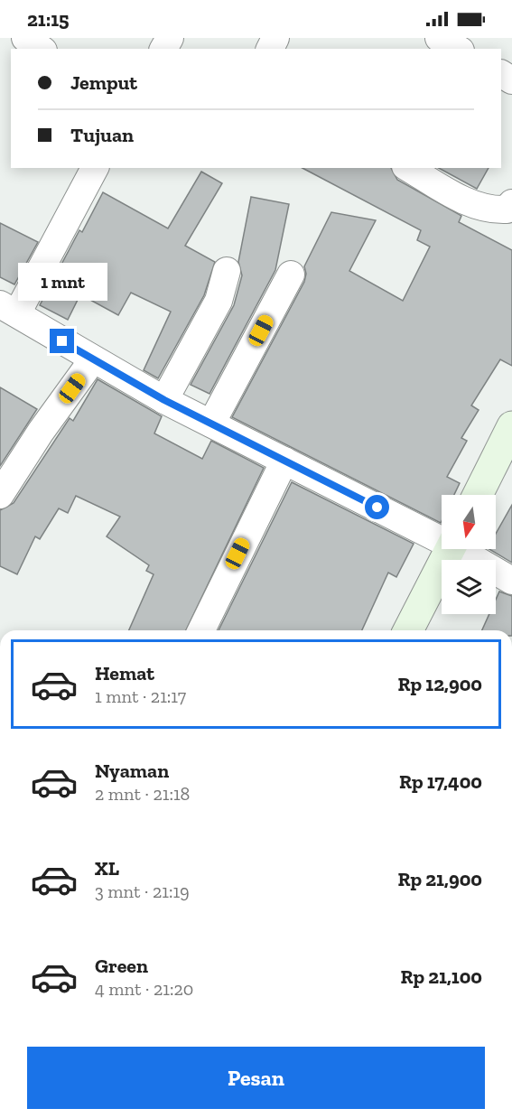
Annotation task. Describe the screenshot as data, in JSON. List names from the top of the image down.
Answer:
{
  "north": "bottom",
  "page": {
    "status": "21:15",
    "banner": ["Jemput", "Tujuan"],
    "bubble": "1 mnt",
    "list": [
      {
        "name": "Hemat",
        "note": "1 mnt · 21:17",
        "value": "Rp 12,900"
      },
      {
        "name": "Nyaman",
        "note": "2 mnt · 21:18",
        "value": "Rp 17,400"
      },
      {
        "name": "XL",
        "note": "3 mnt · 21:19",
        "value": "Rp 21,900"
      },
      {
        "name": "Green",
        "note": "4 mnt · 21:20",
        "value": "Rp 21,100"
      }
    ],
    "buttons": "Pesan"
  }
}
